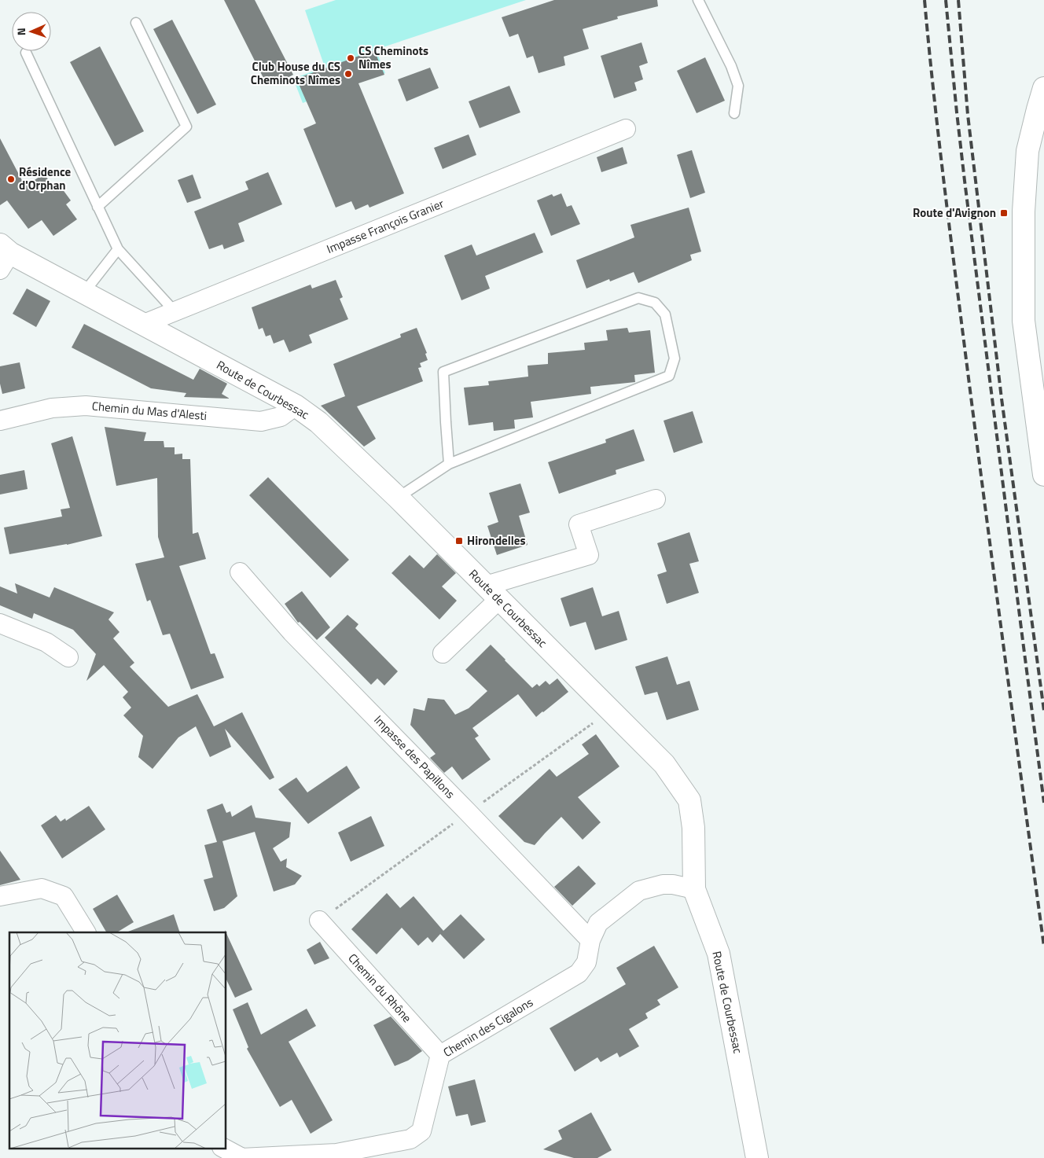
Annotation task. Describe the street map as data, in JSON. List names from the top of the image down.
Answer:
{
  "streets": {
    "street": [
      "Impasse François Granier",
      "Route de Courbessac",
      "Chemin du Mas d'Alesti",
      "Impasse des Papillons",
      "Chemin du Rhône",
      "Chemin des Cigalons"
    ]
  },
  "crossings": [
    ["Impasse François Granier", "Route de Courbessac"],
    ["Route de Courbessac", "Chemin du Mas d'Alesti"],
    ["Route de Courbessac", "Chemin des Cigalons"],
    ["Impasse des Papillons", "Chemin des Cigalons"],
    ["Chemin du Rhône", "Chemin des Cigalons"]
  ],
  "places": {
    "other": ["CS Cheminots Nîmes", "Club House du CS Cheminots Nîmes", "Résidence d'Orphan"],
    "transit": ["Route d'Avignon", "Hirondelles"]
  },
  "north": "left"
}
